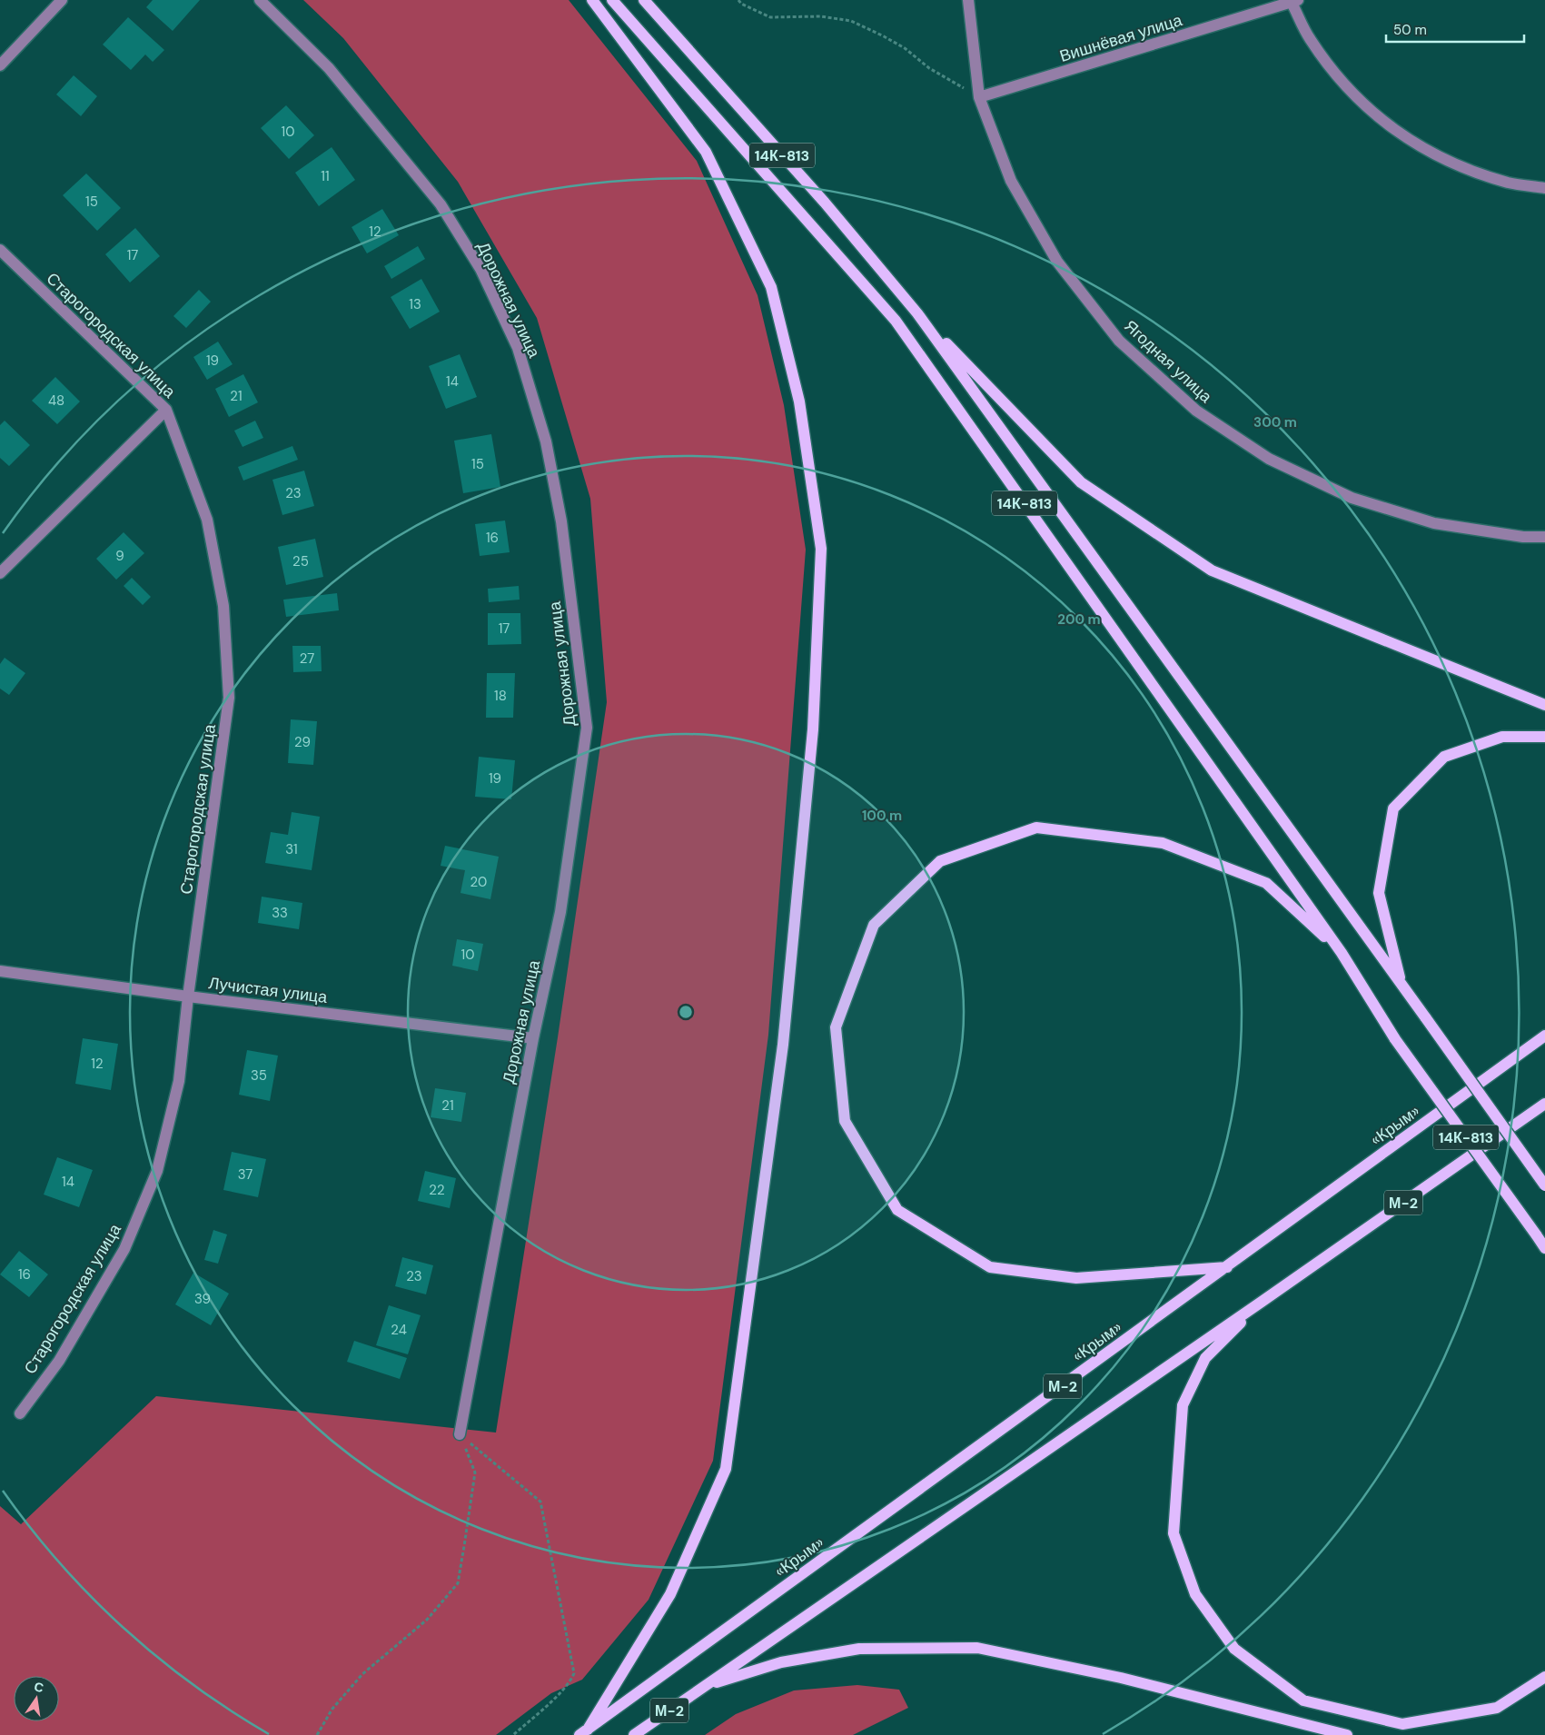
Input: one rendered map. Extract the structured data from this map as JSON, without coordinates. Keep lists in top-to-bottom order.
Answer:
{
  "streets": {
    "main road": ["14К-813", "«Крым»", "М-2"],
    "street": [
      "Вишнёвая улица",
      "Дорожная улица",
      "Старогородская улица",
      "Ягодная улица",
      "Лучистая улица"
    ]
  },
  "crossings": [
    ["Вишнёвая улица", "Ягодная улица"],
    ["Дорожная улица", "Лучистая улица"],
    ["Старогородская улица", "Лучистая улица"]
  ],
  "house_numbers": [
    "10",
    "11",
    "15",
    "12",
    "17",
    "13",
    "19",
    "14",
    "21",
    "48",
    "15",
    "23",
    "16",
    "9",
    "25",
    "17",
    "27",
    "18",
    "29",
    "19",
    "31",
    "20",
    "33",
    "10",
    "12",
    "35",
    "21",
    "37",
    "14",
    "22",
    "16",
    "23",
    "39",
    "24"
  ],
  "scale_bar": "50 m",
  "north": "top",
  "rings": ["300 m", "200 m", "100 m"]
}
